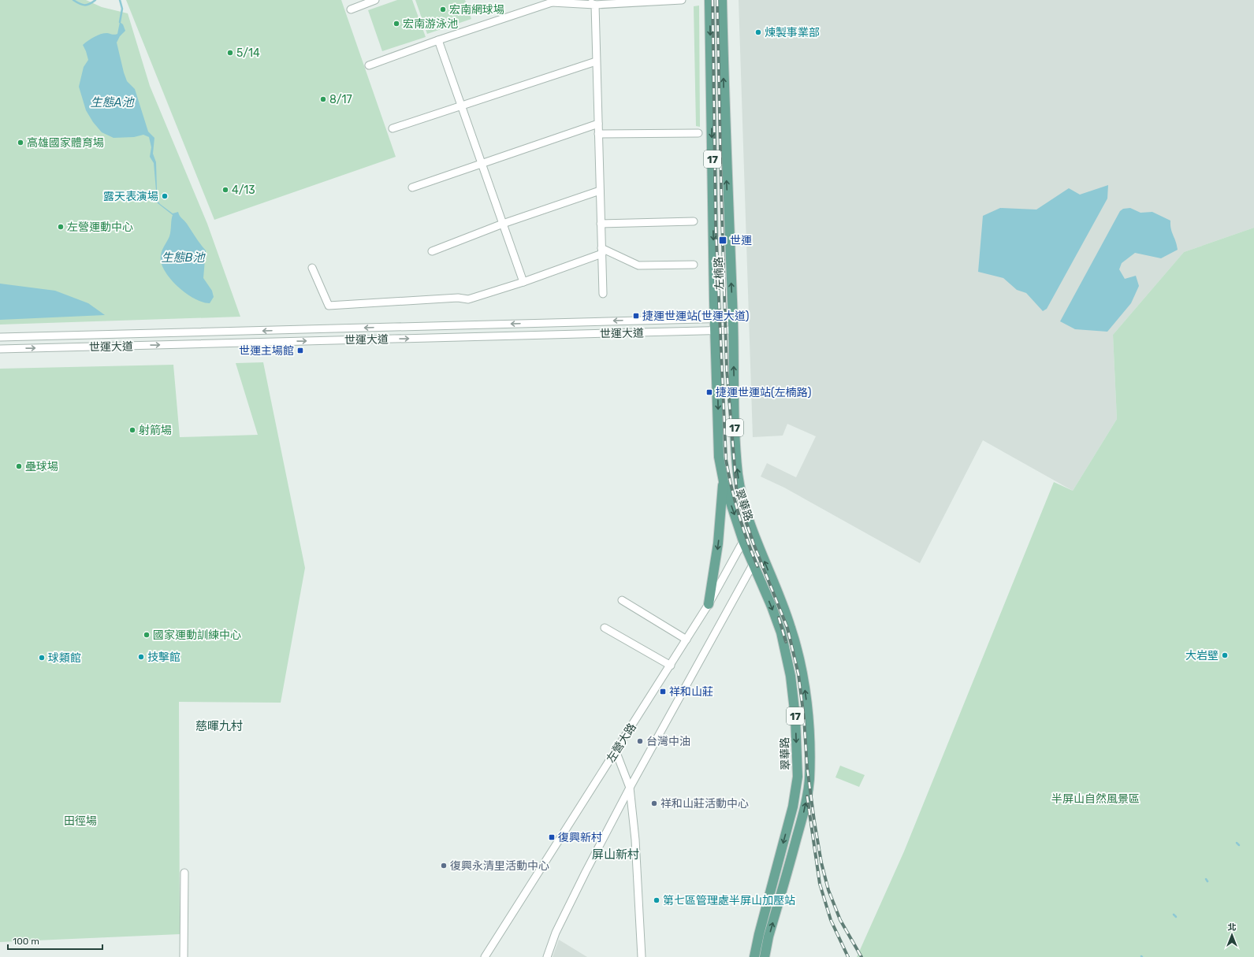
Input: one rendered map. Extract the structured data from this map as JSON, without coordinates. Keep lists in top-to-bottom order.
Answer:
{
  "streets": {
    "main road": ["17", "左楠路", "翠華路"],
    "street": ["世運大道", "左營大路"]
  },
  "crossings": [
    ["左楠路", "世運大道"],
    ["左楠路", "翠華路"],
    ["左楠路", "左營大路"],
    ["翠華路", "左營大路"]
  ],
  "districts": ["慈暉九村", "屏山新村"],
  "water": ["生態A池", "生態B池"],
  "parks": ["半屏山自然風景區", "田徑場"],
  "places": {
    "other": [
      "宏南網球場",
      "宏南游泳池",
      "煉製事業部",
      "5/14",
      "8/17",
      "高雄國家體育場",
      "4/13",
      "露天表演場",
      "左營運動中心",
      "射箭場",
      "壘球場",
      "國家運動訓練中心",
      "大岩壁",
      "技擊館",
      "球類館",
      "台灣中油",
      "祥和山莊活動中心",
      "復興永清里活動中心",
      "第七區管理處半屏山加壓站"
    ],
    "transit": [
      "世運",
      "捷運世運站(世運大道)",
      "世運主場館",
      "捷運世運站(左楠路)",
      "祥和山莊",
      "復興新村"
    ]
  },
  "scale_bar": "100 m",
  "north": "top"
}
